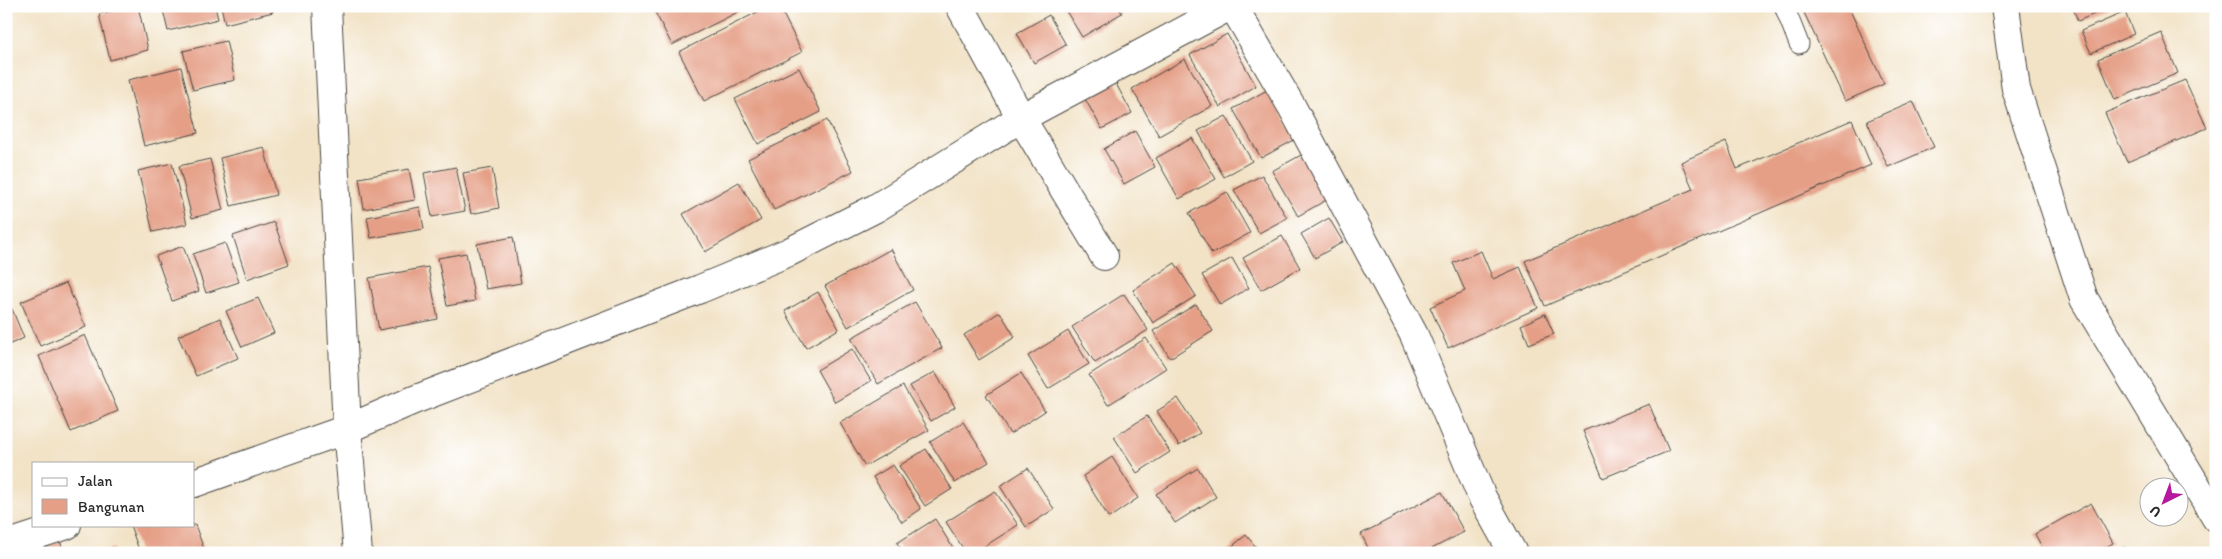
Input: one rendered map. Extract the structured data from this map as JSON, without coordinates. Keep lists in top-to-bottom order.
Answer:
{
  "legend": ["Jalan", "Bangunan"],
  "north": "bottom left"
}
